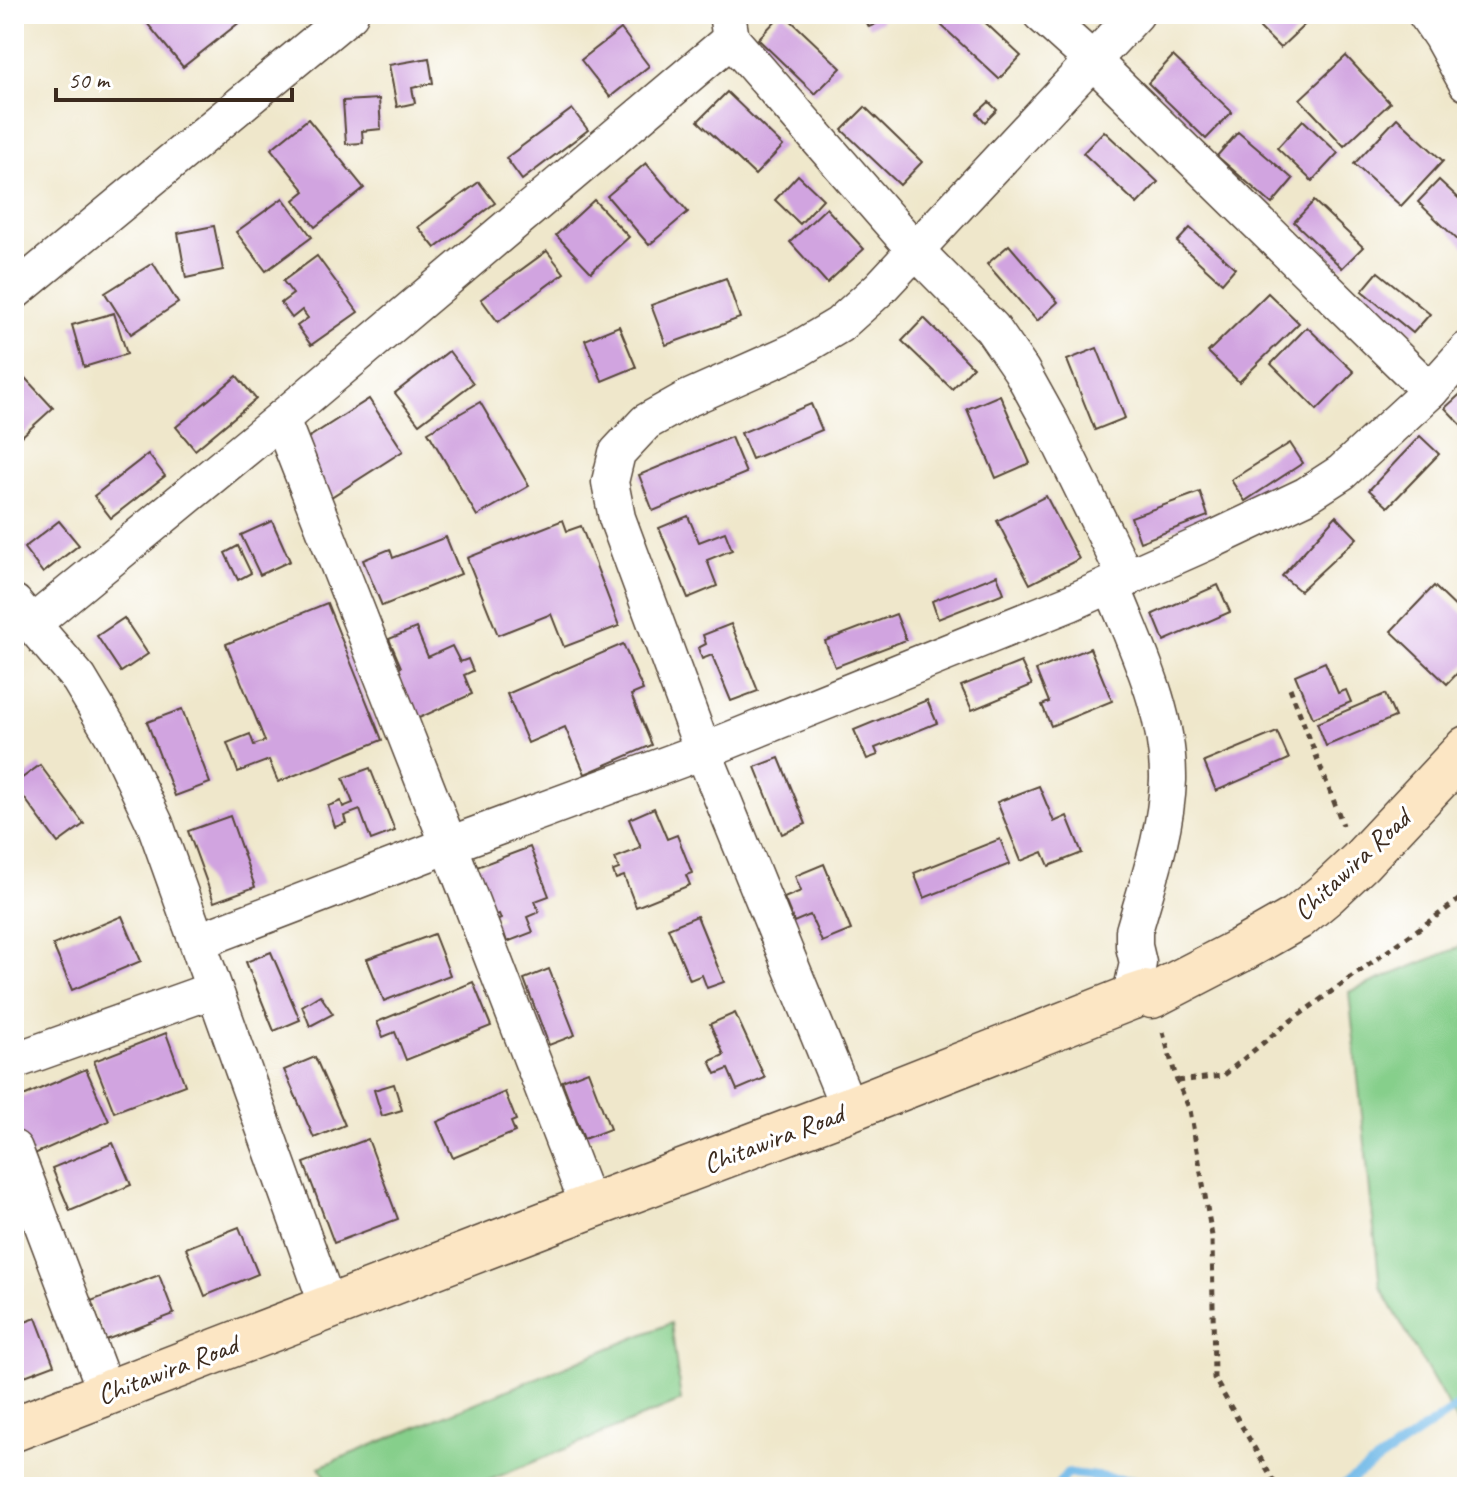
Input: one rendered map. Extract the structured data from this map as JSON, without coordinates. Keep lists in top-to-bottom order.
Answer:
{
  "streets": {
    "street": ["Chitawira Road"]
  },
  "scale_bar": "50 m"
}
